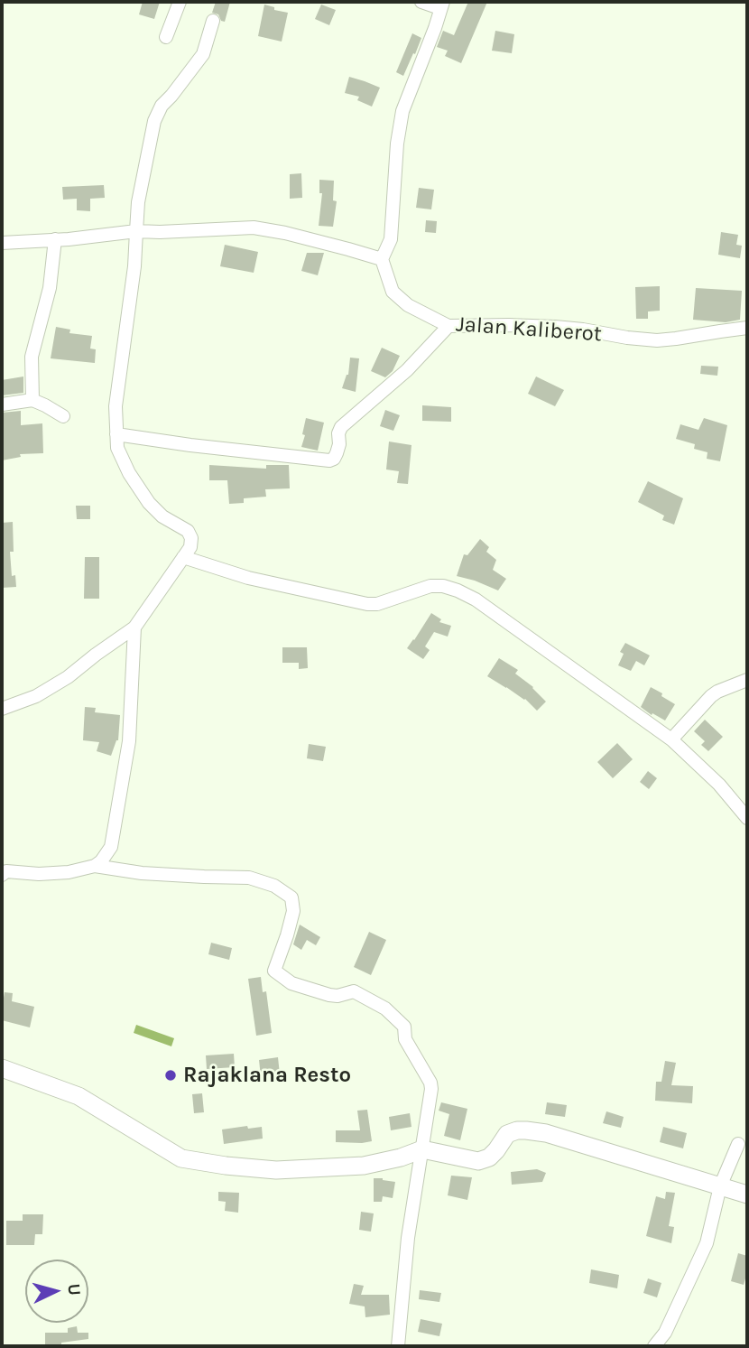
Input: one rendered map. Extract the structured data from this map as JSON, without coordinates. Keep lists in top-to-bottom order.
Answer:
{
  "streets": {
    "street": ["Jalan Kaliberot"]
  },
  "places": ["Rajaklana Resto"],
  "north": "right"
}
